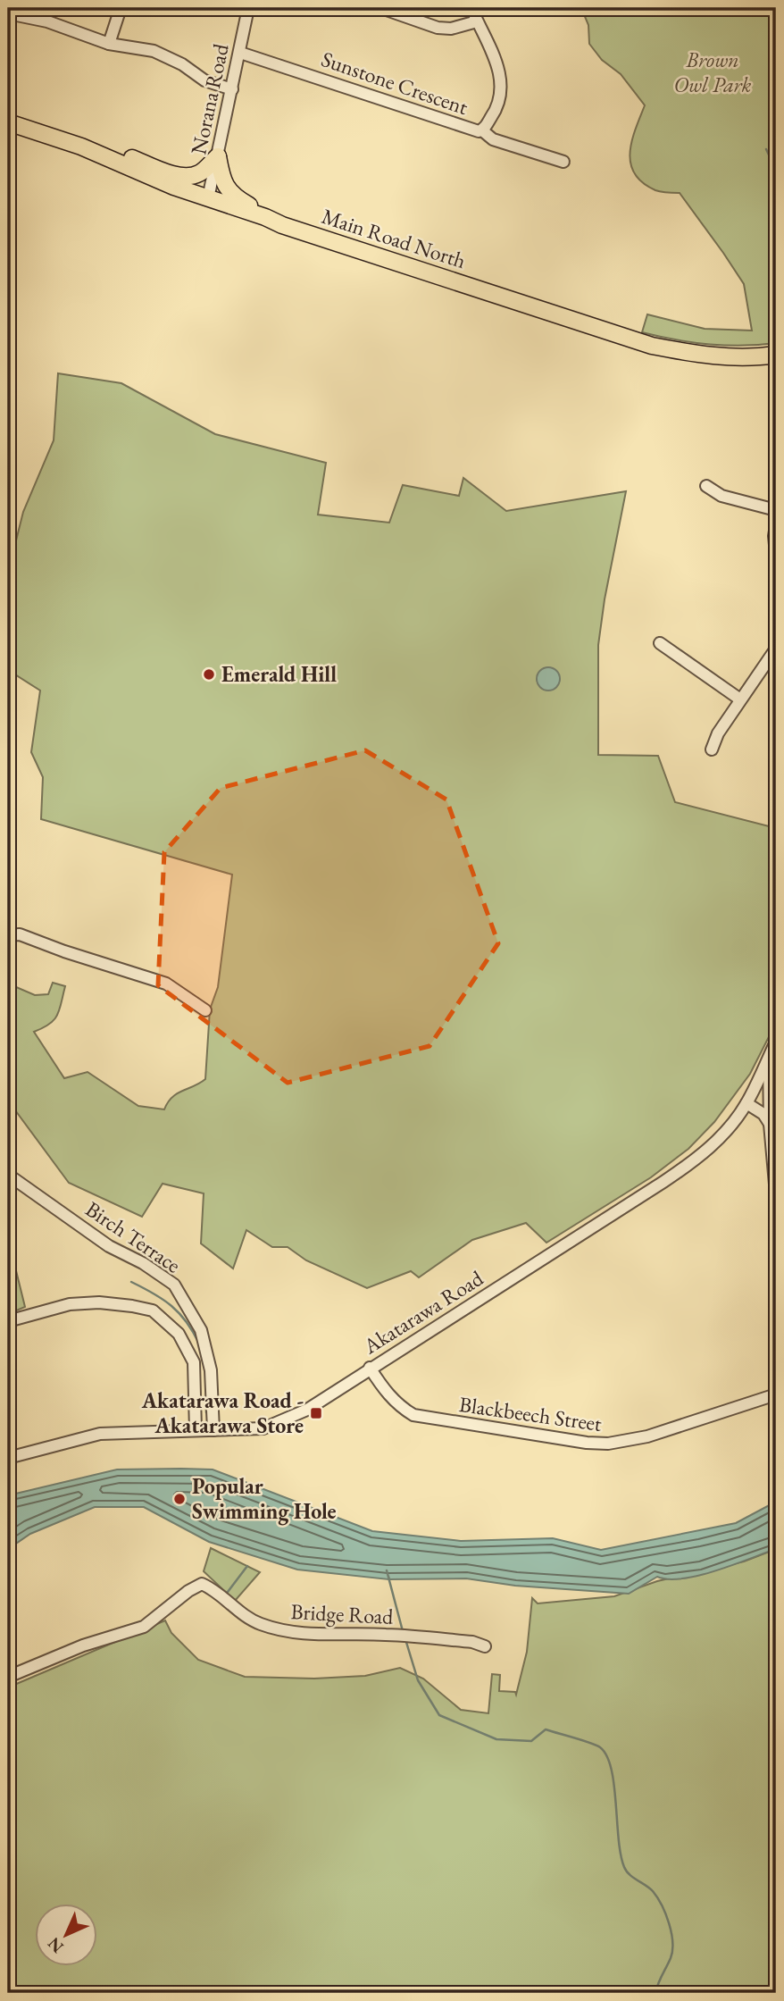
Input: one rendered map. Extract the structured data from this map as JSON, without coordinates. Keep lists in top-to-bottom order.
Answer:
{
  "streets": {
    "highway": ["Main Road North"],
    "street": [
      "Sunstone Crescent",
      "Norana Road",
      "Birch Terrace",
      "Akatarawa Road",
      "Blackbeech Street",
      "Bridge Road"
    ]
  },
  "crossings": [
    ["Sunstone Crescent", "Norana Road"],
    ["Norana Road", "Main Road North"],
    ["Birch Terrace", "Akatarawa Road"],
    ["Akatarawa Road", "Blackbeech Street"]
  ],
  "parks": ["Brown Owl Park"],
  "places": {
    "other": ["Emerald Hill", "Popular Swimming Hole"],
    "transit": ["Akatarawa Road - Akatarawa Store"]
  },
  "north": "bottom left"
}
